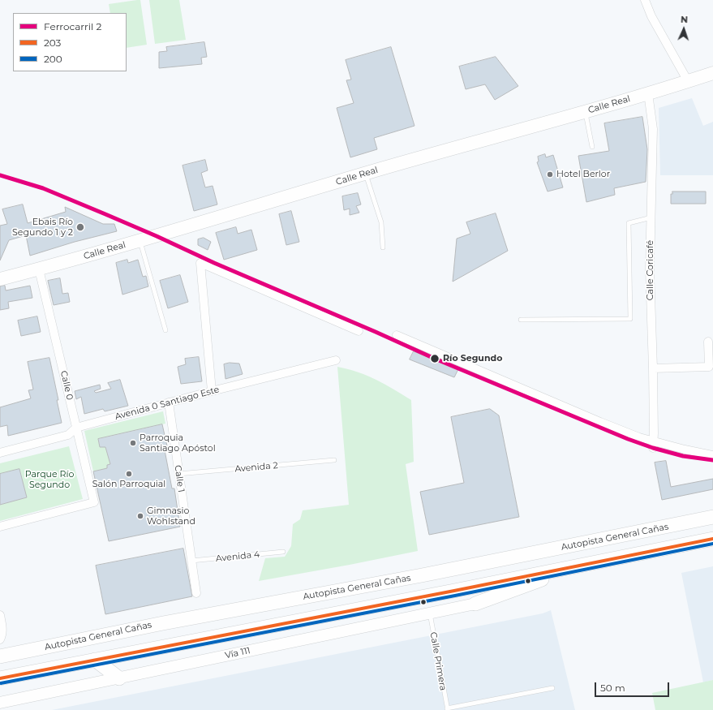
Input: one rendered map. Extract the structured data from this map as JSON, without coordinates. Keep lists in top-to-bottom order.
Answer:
{
  "streets": {
    "highway": ["Autopista General Cañas"],
    "main road": ["Calle Real", "Vía 111"],
    "street": [
      "Calle Coricafé",
      "Calle 0",
      "Avenida 0 Santiago Este",
      "Calle 1"
    ],
    "lane": ["Avenida 2", "Avenida 4", "Calle Primera"]
  },
  "crossings": [
    ["Calle Real", "Calle Coricafé"],
    ["Calle Real", "Calle 0"],
    ["Calle 0", "Avenida 0 Santiago Este"],
    ["Avenida 0 Santiago Este", "Calle 1"],
    ["Avenida 2", "Calle 1"],
    ["Calle 1", "Avenida 4"],
    ["Vía 111", "Calle Primera"]
  ],
  "parks": ["Parque Río Segundo"],
  "places": [
    "Hotel Berlor",
    "Ebais Río Segundo 1 y 2",
    "Río Segundo",
    "Parroquia Santiago Apóstol",
    "Salón Parroquial",
    "Gimnasio Wohlstand"
  ],
  "lines": ["rail line 2", "transit line 203", "transit line 200"],
  "legend": ["Ferrocarril 2", "203", "200"],
  "scale_bar": "50 m",
  "north": "top"
}
